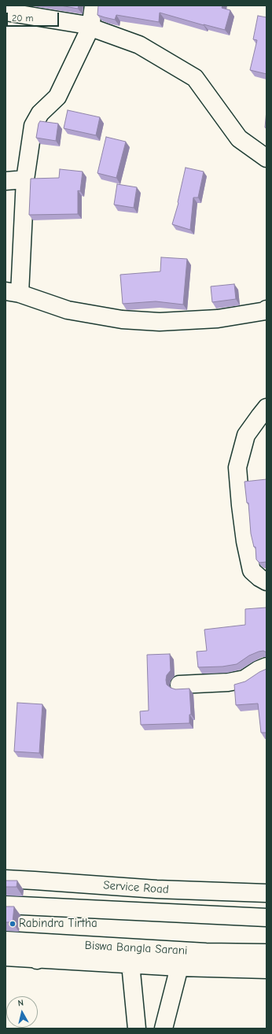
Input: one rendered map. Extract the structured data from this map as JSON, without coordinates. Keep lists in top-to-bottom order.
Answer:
{
  "streets": {
    "street": ["Service Road", "Biswa Bangla Sarani"]
  },
  "places": ["Rabindra Tirtha"],
  "scale_bar": "20 m",
  "north": "top"
}
